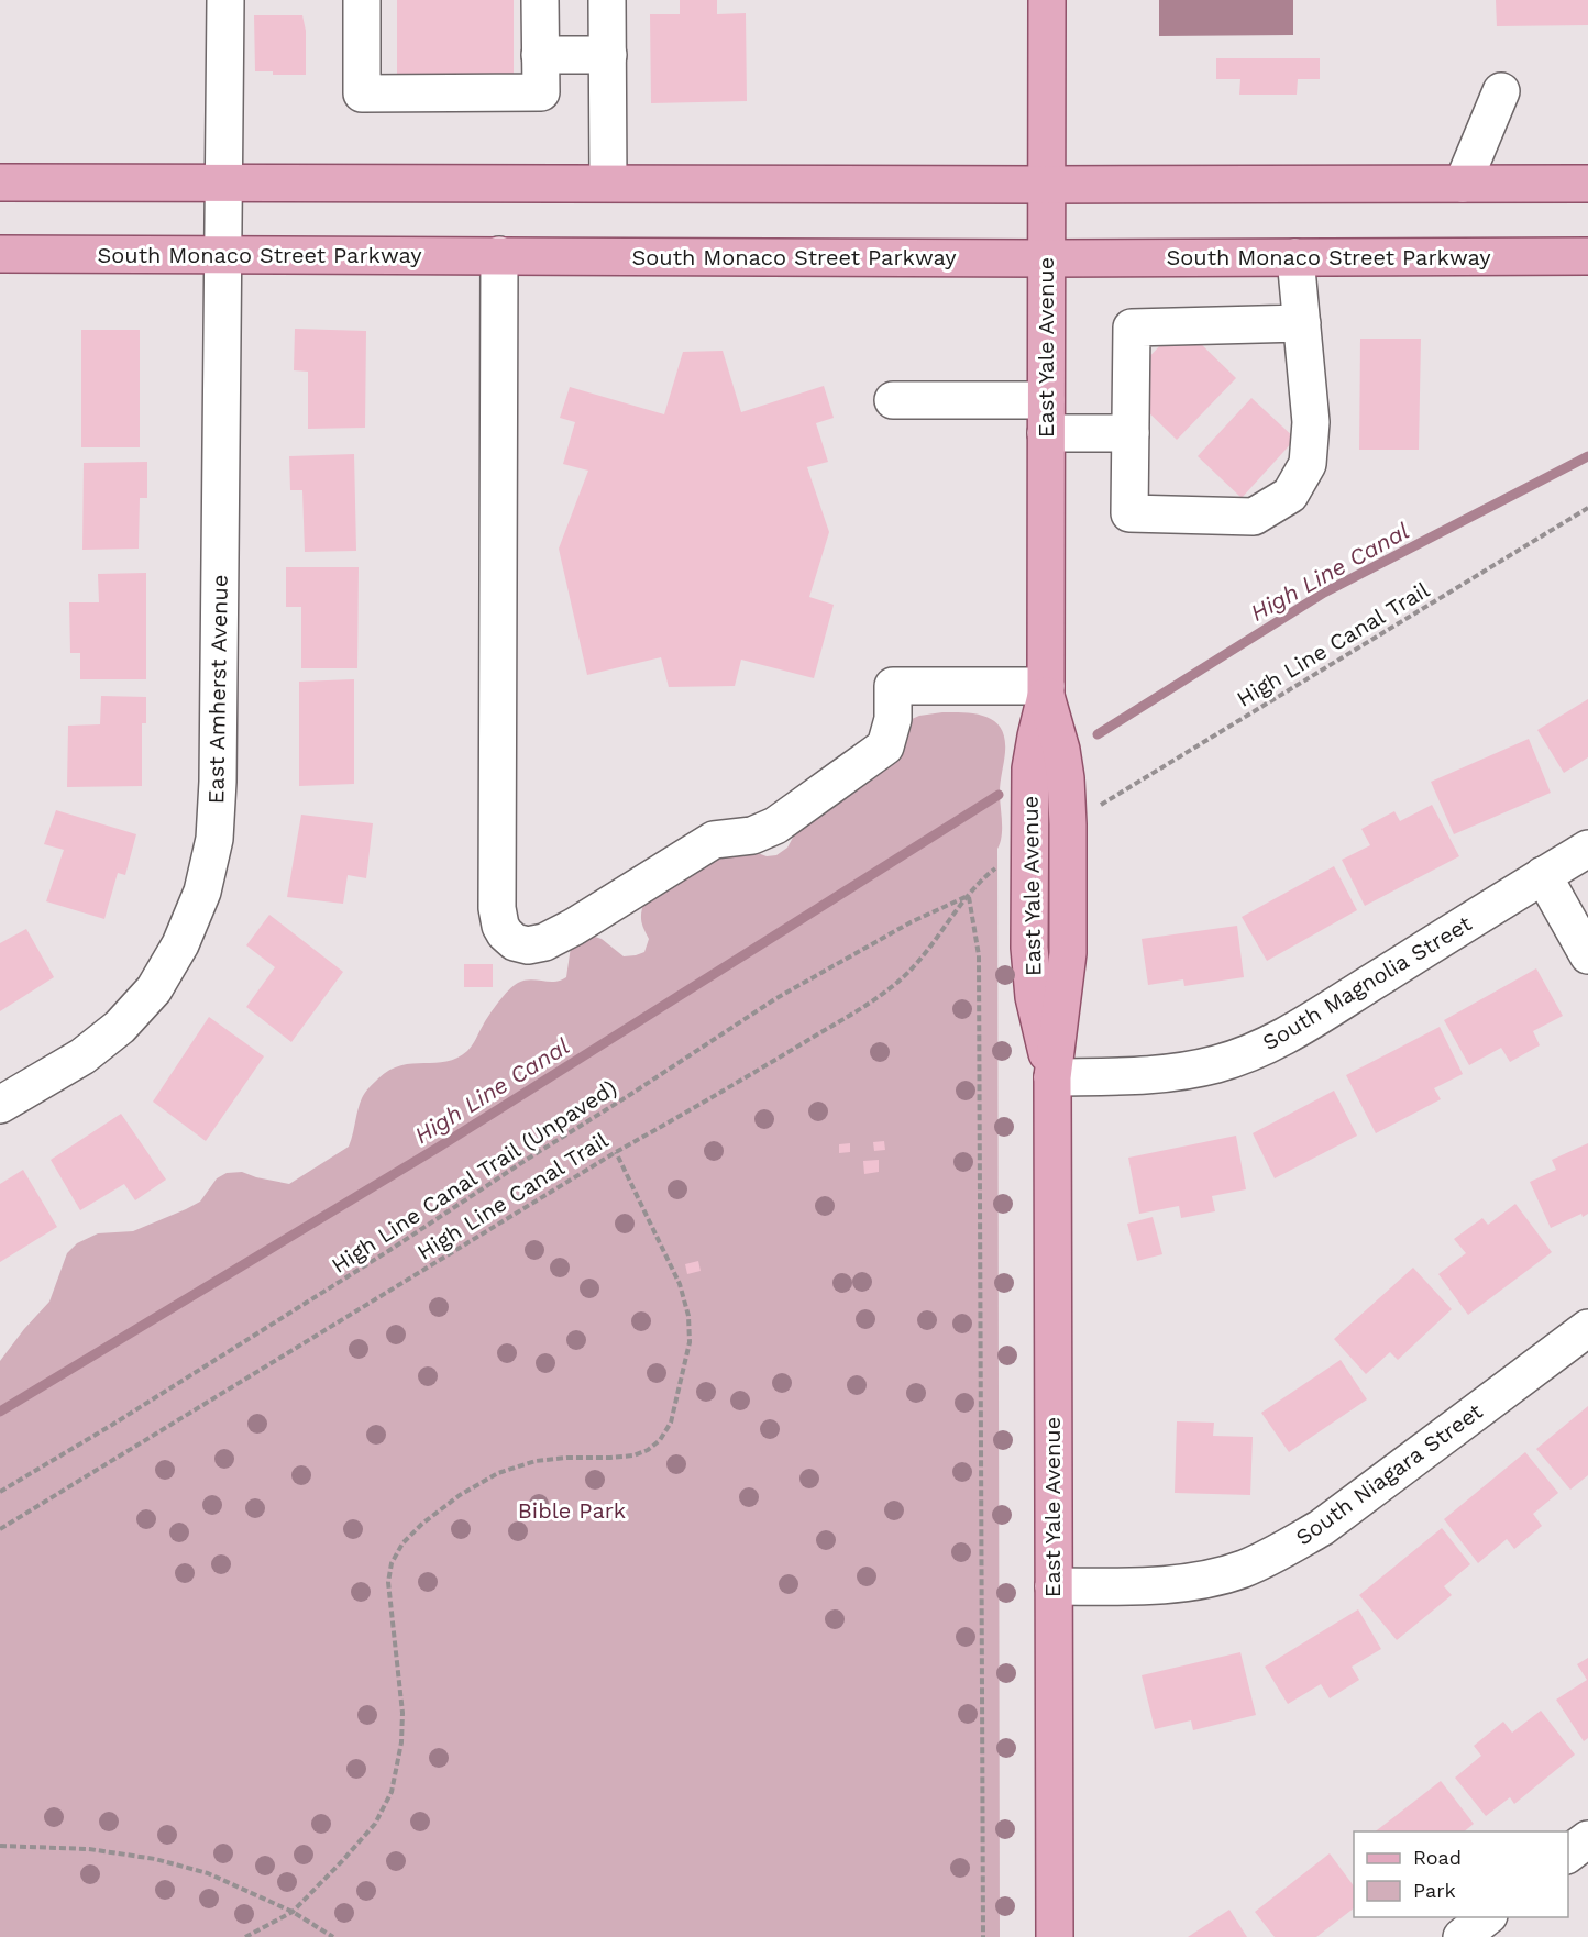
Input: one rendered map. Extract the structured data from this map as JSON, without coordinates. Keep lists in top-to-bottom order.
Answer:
{
  "streets": {
    "main road": ["South Monaco Street Parkway", "East Yale Avenue"],
    "street": ["East Amherst Avenue", "South Magnolia Street", "South Niagara Street"],
    "path": ["High Line Canal Trail", "High Line Canal Trail (Unpaved)"]
  },
  "crossings": [
    ["South Monaco Street Parkway", "East Yale Avenue"],
    ["South Monaco Street Parkway", "East Amherst Avenue"],
    ["East Yale Avenue", "South Magnolia Street"],
    ["East Yale Avenue", "South Niagara Street"],
    ["High Line Canal Trail", "High Line Canal Trail (Unpaved)"]
  ],
  "water": ["High Line Canal"],
  "parks": ["Bible Park"],
  "legend": ["Road", "Park"]
}
